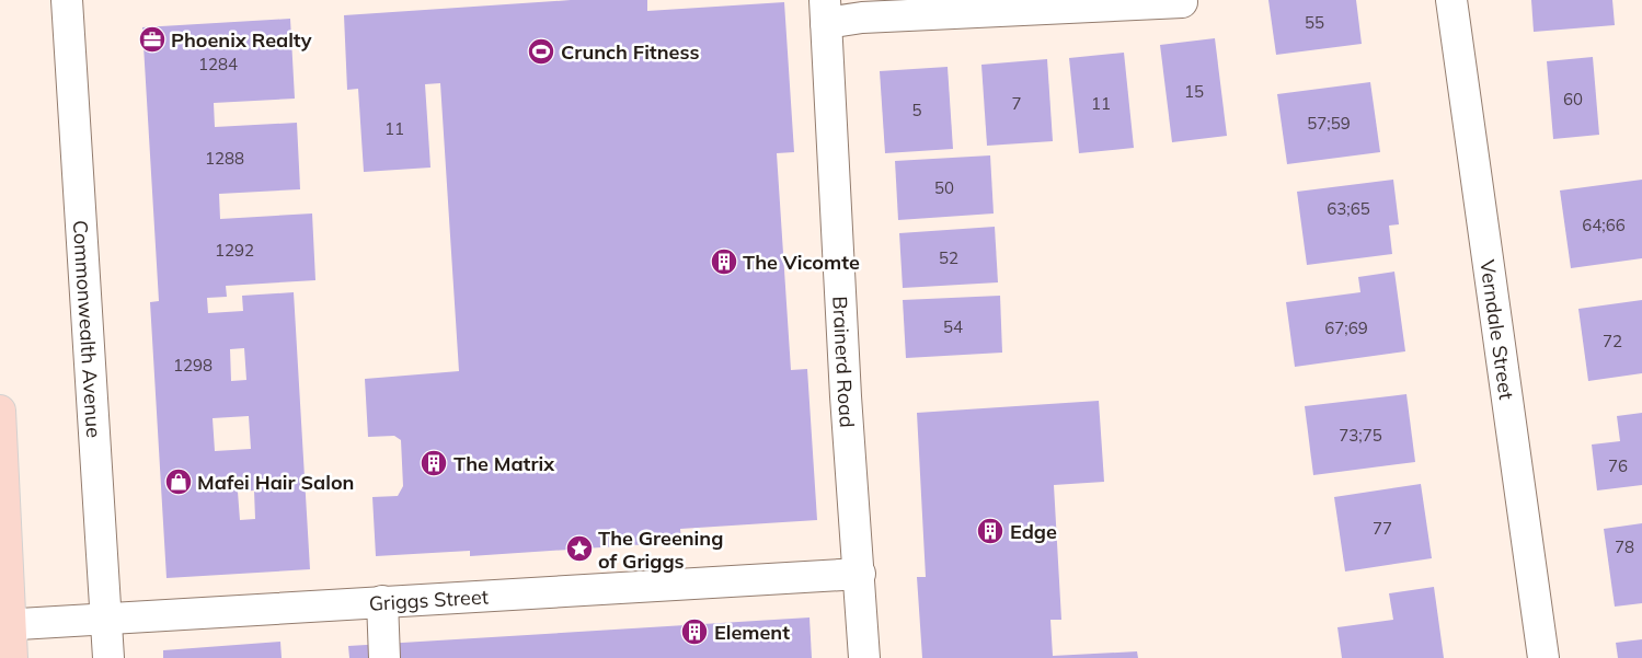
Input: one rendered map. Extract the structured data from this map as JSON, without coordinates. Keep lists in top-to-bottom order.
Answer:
{
  "streets": {
    "street": [
      "Commonwealth Avenue",
      "Verndale Street",
      "Brainerd Road",
      "Griggs Street"
    ]
  },
  "crossings": [
    ["Commonwealth Avenue", "Griggs Street"],
    ["Brainerd Road", "Griggs Street"]
  ],
  "places": {
    "office": ["Phoenix Realty"],
    "sports": ["Crunch Fitness"],
    "building": [
      "The Vicomte",
      "The Matrix",
      "Edge",
      "Element"
    ],
    "shop": ["Mafei Hair Salon"],
    "place": ["The Greening of Griggs"]
  },
  "house_numbers": [
    "55",
    "1284",
    "15",
    "60",
    "7",
    "11",
    "5",
    "57;59",
    "11",
    "1288",
    "50",
    "63;65",
    "64;66",
    "1292",
    "52",
    "54",
    "67;69",
    "72",
    "1298",
    "73;75",
    "76",
    "77",
    "78"
  ]
}
